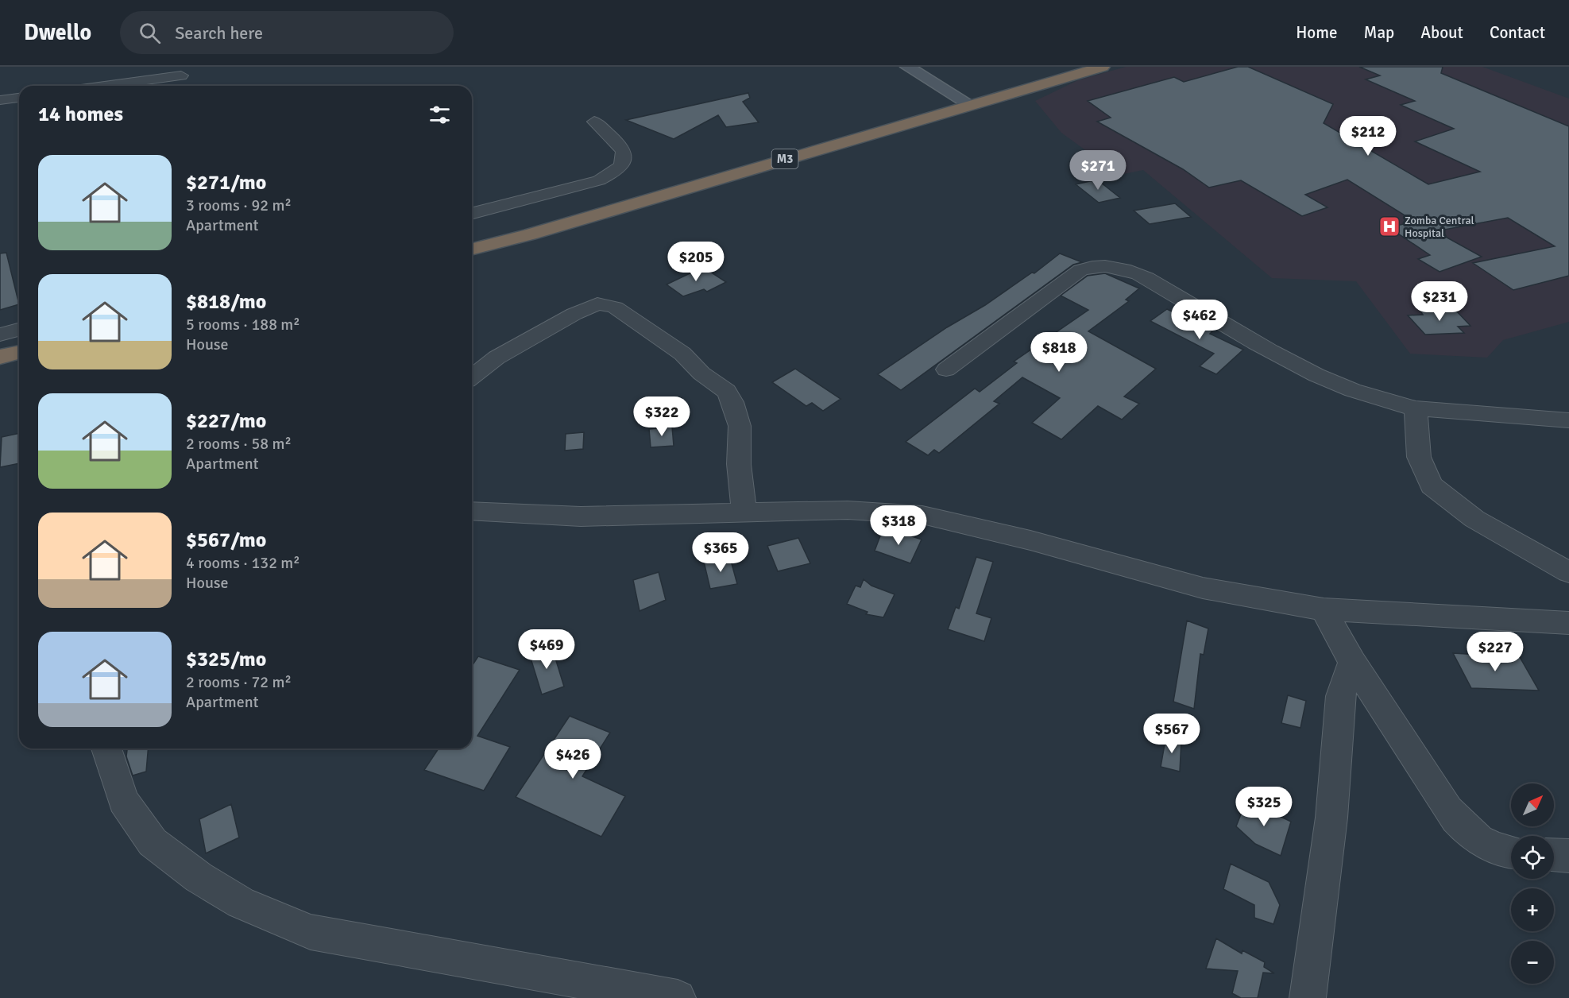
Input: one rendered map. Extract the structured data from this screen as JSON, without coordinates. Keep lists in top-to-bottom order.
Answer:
{
  "streets": {
    "highway": ["M3"]
  },
  "places": {
    "hospital": ["Zomba Central Hospital"]
  },
  "north": "top right",
  "page": {
    "header": "Dwello",
    "search": "Search here",
    "nav": [
      "Home",
      "Map",
      "About",
      "Contact"
    ],
    "heading": "14 homes",
    "price": [
      "$212",
      "$271",
      "$205",
      "$231",
      "$462",
      "$818",
      "$322",
      "$318",
      "$365",
      "$469",
      "$227",
      "$567",
      "$426",
      "$325"
    ],
    "list": [
      {
        "name": "$271/mo",
        "note": "3 rooms · 92 m² · Apartment"
      },
      {
        "name": "$818/mo",
        "note": "5 rooms · 188 m² · House"
      },
      {
        "name": "$227/mo",
        "note": "2 rooms · 58 m² · Apartment"
      },
      {
        "name": "$567/mo",
        "note": "4 rooms · 132 m² · House"
      },
      {
        "name": "$325/mo",
        "note": "2 rooms · 72 m² · Apartment"
      }
    ],
    "map_buttons": ["+", "−"]
  }
}
